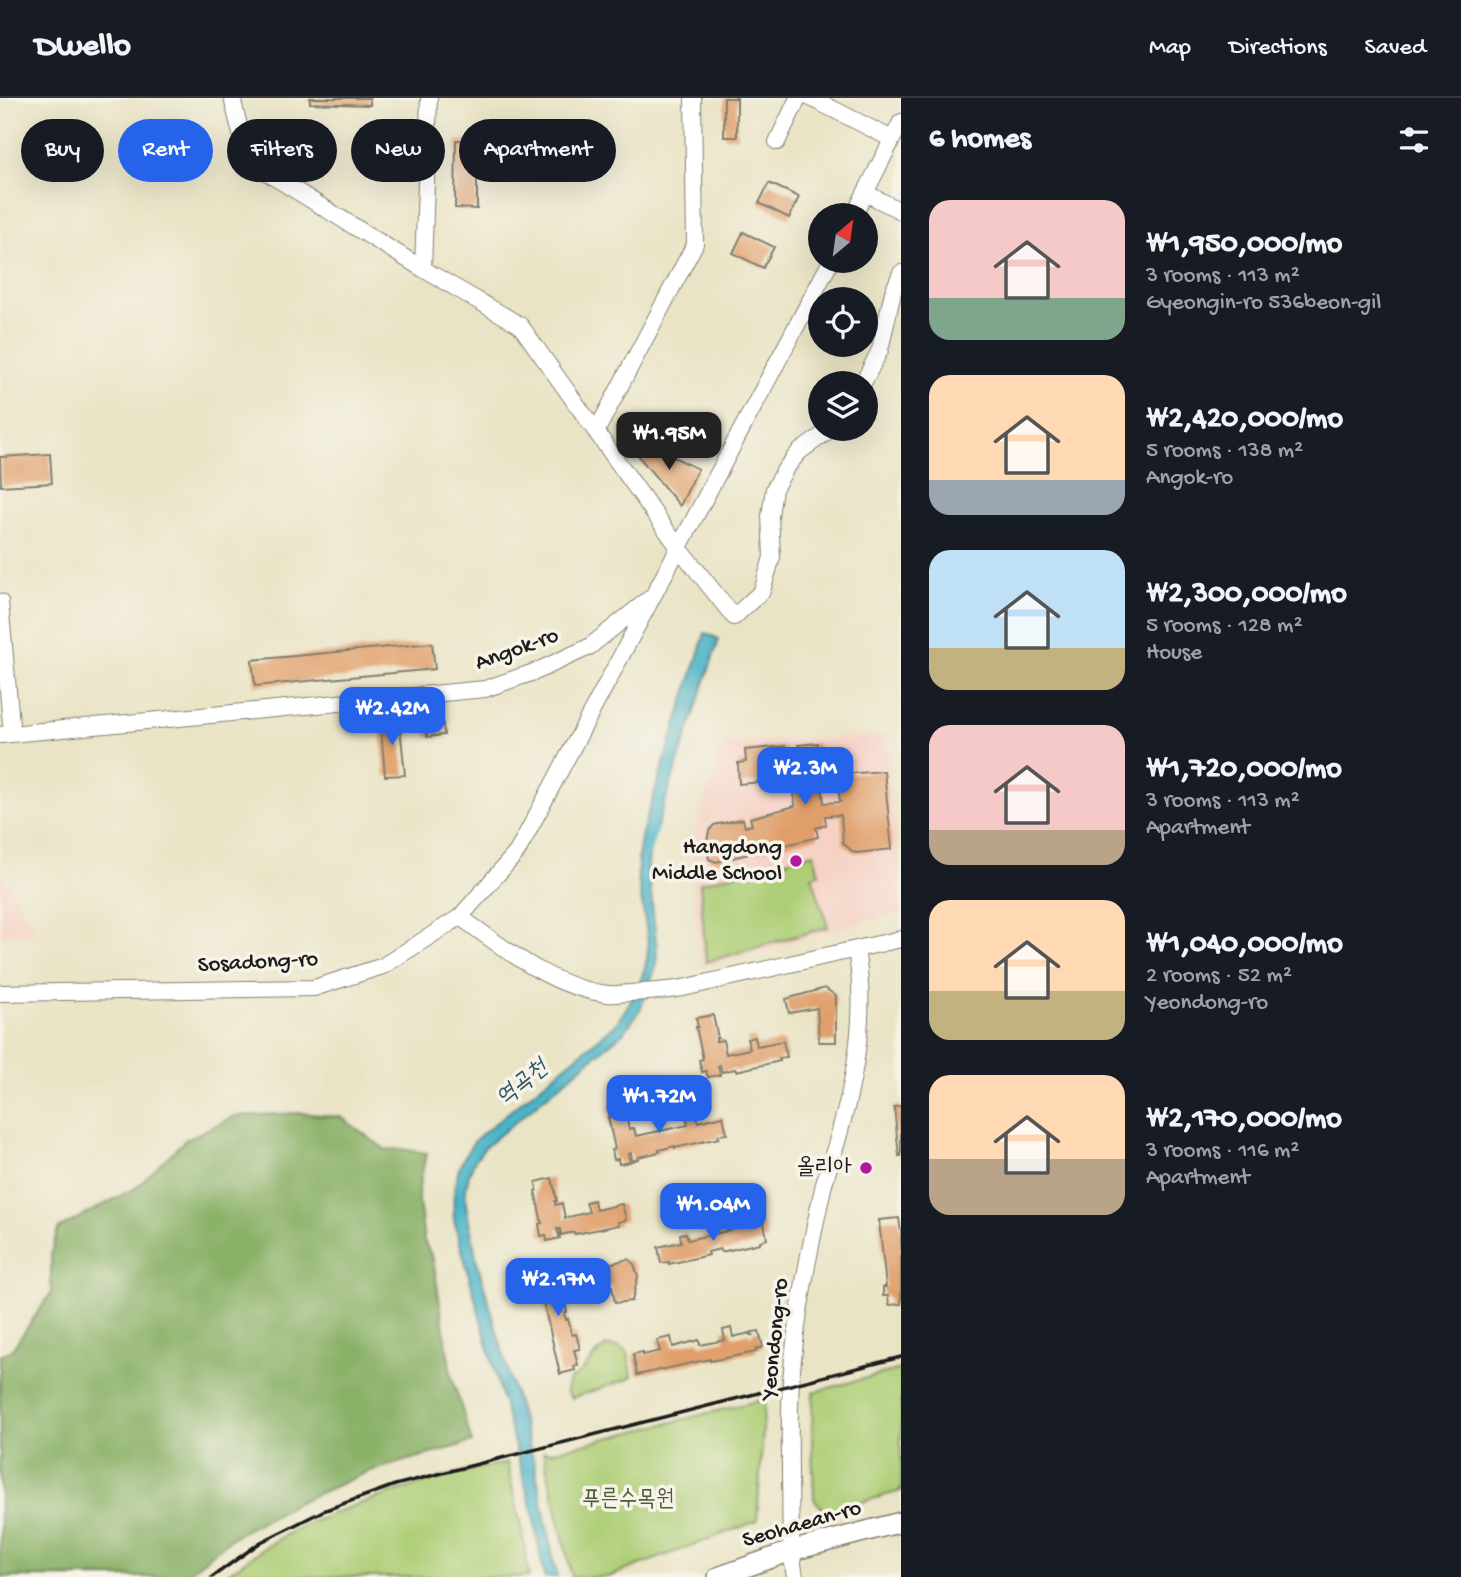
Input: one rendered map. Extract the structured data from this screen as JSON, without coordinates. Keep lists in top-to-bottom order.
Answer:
{
  "streets": {
    "main road": ["Seohaean-ro"],
    "street": ["Angok-ro", "Sosadong-ro", "Yeondong-ro"]
  },
  "crossings": [
    ["Angok-ro", "Sosadong-ro"],
    ["Yeondong-ro", "Seohaean-ro"]
  ],
  "water": ["역곡천"],
  "parks": ["푸른수목원"],
  "places": ["Hangdong Middle School", "올리아"],
  "north": "top right",
  "page": {
    "header": "Dwello",
    "nav": ["Map", "Directions", "Saved"],
    "heading": "6 homes",
    "chip": [
      "Buy",
      "Rent",
      "Filters",
      "New",
      "Apartment"
    ],
    "list": [
      {
        "name": "₩1,950,000/mo",
        "note": "3 rooms · 113 m² · Gyeongin-ro 536beon-gil"
      },
      {
        "name": "₩2,420,000/mo",
        "note": "5 rooms · 138 m² · Angok-ro"
      },
      {
        "name": "₩2,300,000/mo",
        "note": "5 rooms · 128 m² · House"
      },
      {
        "name": "₩1,720,000/mo",
        "note": "3 rooms · 113 m² · Apartment"
      },
      {
        "name": "₩1,040,000/mo",
        "note": "2 rooms · 52 m² · Yeondong-ro"
      },
      {
        "name": "₩2,170,000/mo",
        "note": "3 rooms · 116 m² · Apartment"
      }
    ],
    "price": [
      "₩1.95M",
      "₩2.42M",
      "₩2.3M",
      "₩1.72M",
      "₩1.04M",
      "₩2.17M"
    ]
  }
}
